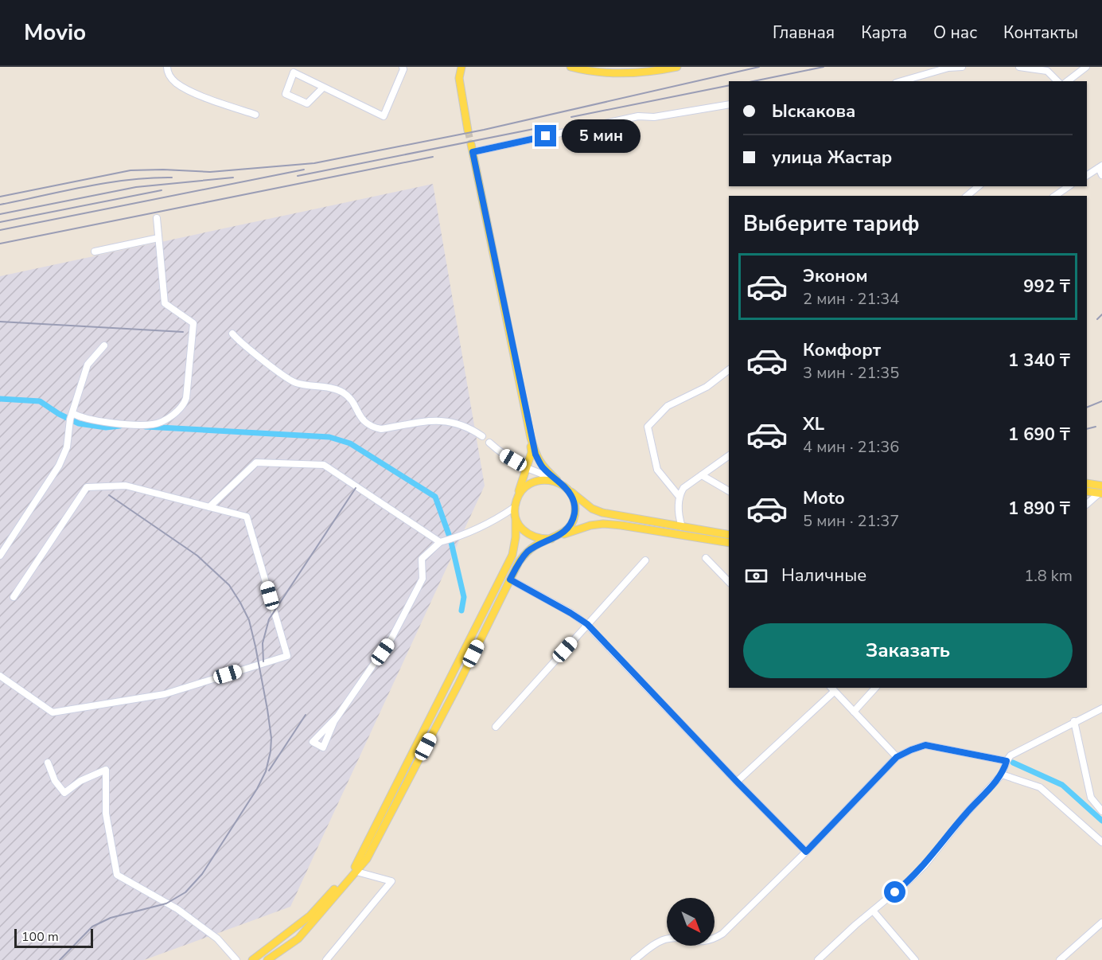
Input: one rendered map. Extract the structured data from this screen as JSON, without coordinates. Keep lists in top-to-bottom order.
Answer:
{
  "scale_bar": "100 m",
  "north": "bottom right",
  "page": {
    "header": "Movio",
    "nav": [
      "Главная",
      "Карта",
      "О нас",
      "Контакты"
    ],
    "banner": ["Ыскакова", "улица Жастар"],
    "bubble": "5 мин",
    "heading": "Выберите тариф",
    "list": [
      {
        "name": "Эконом",
        "note": "2 мин · 21:34",
        "value": "992 ₸"
      },
      {
        "name": "Комфорт",
        "note": "3 мин · 21:35",
        "value": "1 340 ₸"
      },
      {
        "name": "XL",
        "note": "4 мин · 21:36",
        "value": "1 690 ₸"
      },
      {
        "name": "Moto",
        "note": "5 мин · 21:37",
        "value": "1 890 ₸"
      }
    ],
    "pay": ["Наличные", "1.8 km"],
    "buttons": "Заказать",
    "scale": "100 m"
  }
}
